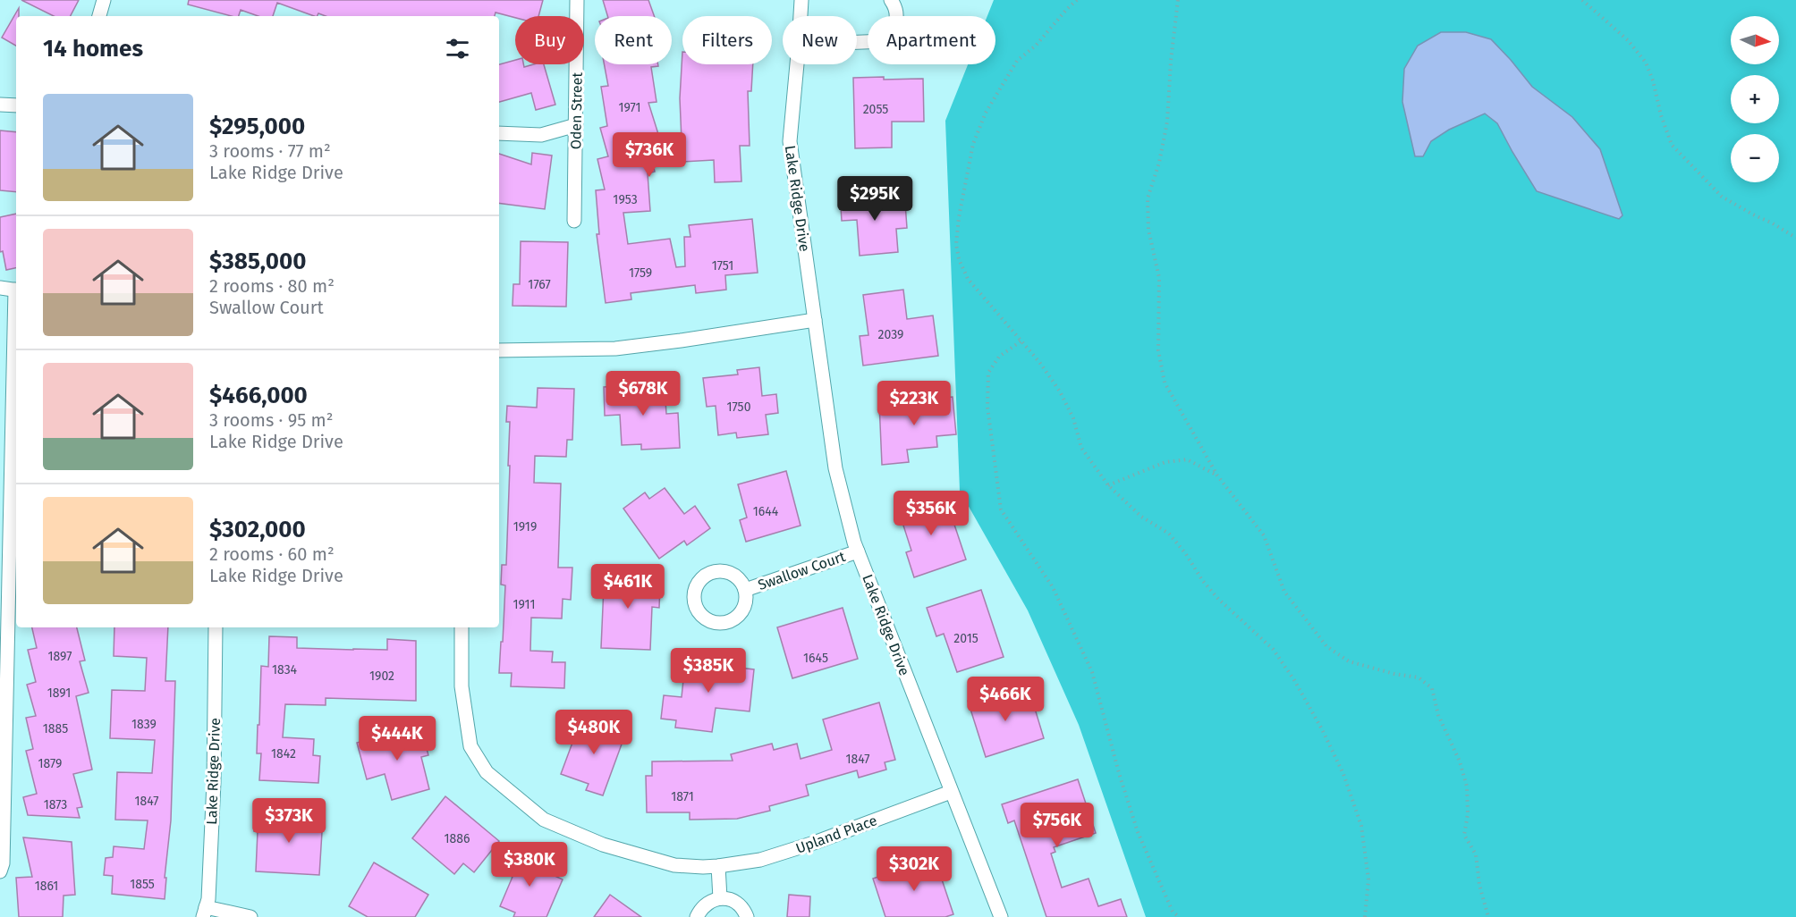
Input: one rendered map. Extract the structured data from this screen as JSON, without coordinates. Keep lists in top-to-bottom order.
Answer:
{
  "streets": {
    "street": [
      "Oden Street",
      "Lake Ridge Drive",
      "Swallow Court",
      "Upland Place"
    ]
  },
  "crossings": [
    ["Lake Ridge Drive", "Swallow Court"],
    ["Lake Ridge Drive", "Upland Place"]
  ],
  "house_numbers": [
    "1971",
    "2055",
    "1953",
    "1751",
    "1759",
    "1767",
    "2039",
    "1750",
    "1644",
    "1919",
    "1911",
    "2015",
    "1897",
    "1645",
    "1834",
    "1902",
    "1891",
    "1839",
    "1885",
    "1842",
    "1847",
    "1879",
    "1871",
    "1847",
    "1873",
    "1886",
    "1855",
    "1861"
  ],
  "north": "right",
  "page": {
    "map_buttons": ["+", "−"],
    "chip": [
      "Buy",
      "Rent",
      "Filters",
      "New",
      "Apartment"
    ],
    "heading": "14 homes",
    "list": [
      {
        "name": "$295,000",
        "note": "3 rooms · 77 m² · Lake Ridge Drive"
      },
      {
        "name": "$385,000",
        "note": "2 rooms · 80 m² · Swallow Court"
      },
      {
        "name": "$466,000",
        "note": "3 rooms · 95 m² · Lake Ridge Drive"
      },
      {
        "name": "$302,000",
        "note": "2 rooms · 60 m² · Lake Ridge Drive"
      }
    ],
    "price": [
      "$736K",
      "$295K",
      "$678K",
      "$223K",
      "$356K",
      "$461K",
      "$385K",
      "$466K",
      "$480K",
      "$444K",
      "$373K",
      "$756K",
      "$380K",
      "$302K"
    ]
  }
}
